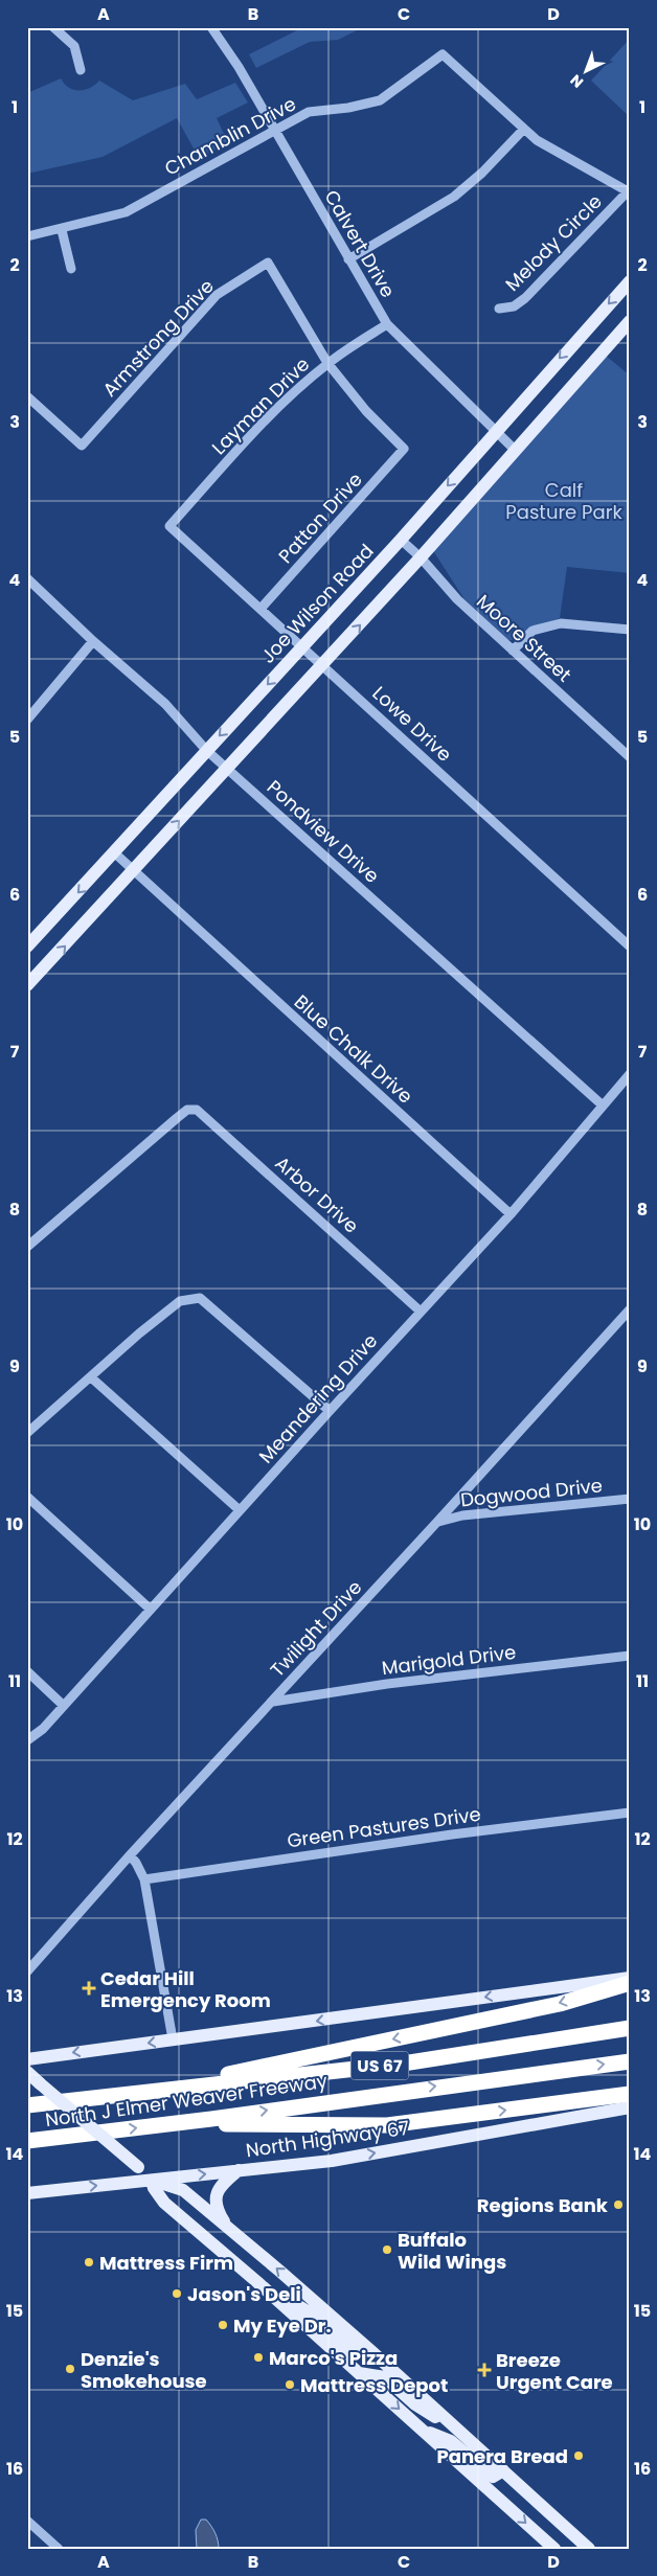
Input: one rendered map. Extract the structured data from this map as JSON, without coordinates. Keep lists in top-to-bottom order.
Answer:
{
  "streets": {
    "highway": ["US 67", "North J Elmer Weaver Freeway"],
    "main road": ["Joe Wilson Road", "North Highway 67"],
    "street": [
      "Chamblin Drive",
      "Melody Circle",
      "Calvert Drive",
      "Armstrong Drive",
      "Layman Drive",
      "Patton Drive",
      "Moore Street",
      "Lowe Drive",
      "Pondview Drive",
      "Blue Chalk Drive",
      "Arbor Drive",
      "Meandering Drive",
      "Dogwood Drive",
      "Twilight Drive",
      "Marigold Drive",
      "Green Pastures Drive"
    ]
  },
  "crossings": [
    ["Chamblin Drive", "Melody Circle"],
    ["Chamblin Drive", "Calvert Drive"],
    ["Calvert Drive", "Layman Drive"],
    ["Calvert Drive", "Joe Wilson Road"],
    ["Armstrong Drive", "Layman Drive"],
    ["Armstrong Drive", "Patton Drive"],
    ["Layman Drive", "Patton Drive"],
    ["Layman Drive", "Lowe Drive"],
    ["Patton Drive", "Lowe Drive"],
    ["Joe Wilson Road", "Moore Street"],
    ["Joe Wilson Road", "Lowe Drive"],
    ["Joe Wilson Road", "Pondview Drive"],
    ["Joe Wilson Road", "Blue Chalk Drive"],
    ["Pondview Drive", "Meandering Drive"],
    ["Blue Chalk Drive", "Meandering Drive"],
    ["Arbor Drive", "Meandering Drive"],
    ["Dogwood Drive", "Twilight Drive"],
    ["Twilight Drive", "Marigold Drive"]
  ],
  "one_way": ["North Highway 67"],
  "parks": ["Calf Pasture Park"],
  "places": {
    "health": ["Cedar Hill Emergency Room", "Breeze Urgent Care"],
    "other": [
      "Regions Bank",
      "Buffalo Wild Wings",
      "Mattress Firm",
      "Jason's Deli",
      "My Eye Dr.",
      "Marco's Pizza",
      "Denzie's Smokehouse",
      "Mattress Depot",
      "Panera Bread"
    ]
  },
  "north": "bottom left",
  "grid": {
    "columns": [
      "A",
      "B",
      "C",
      "D"
    ],
    "rows": [
      "1",
      "2",
      "3",
      "4",
      "5",
      "6",
      "7",
      "8",
      "9",
      "10",
      "11",
      "12",
      "13",
      "14",
      "15",
      "16"
    ]
  }
}
